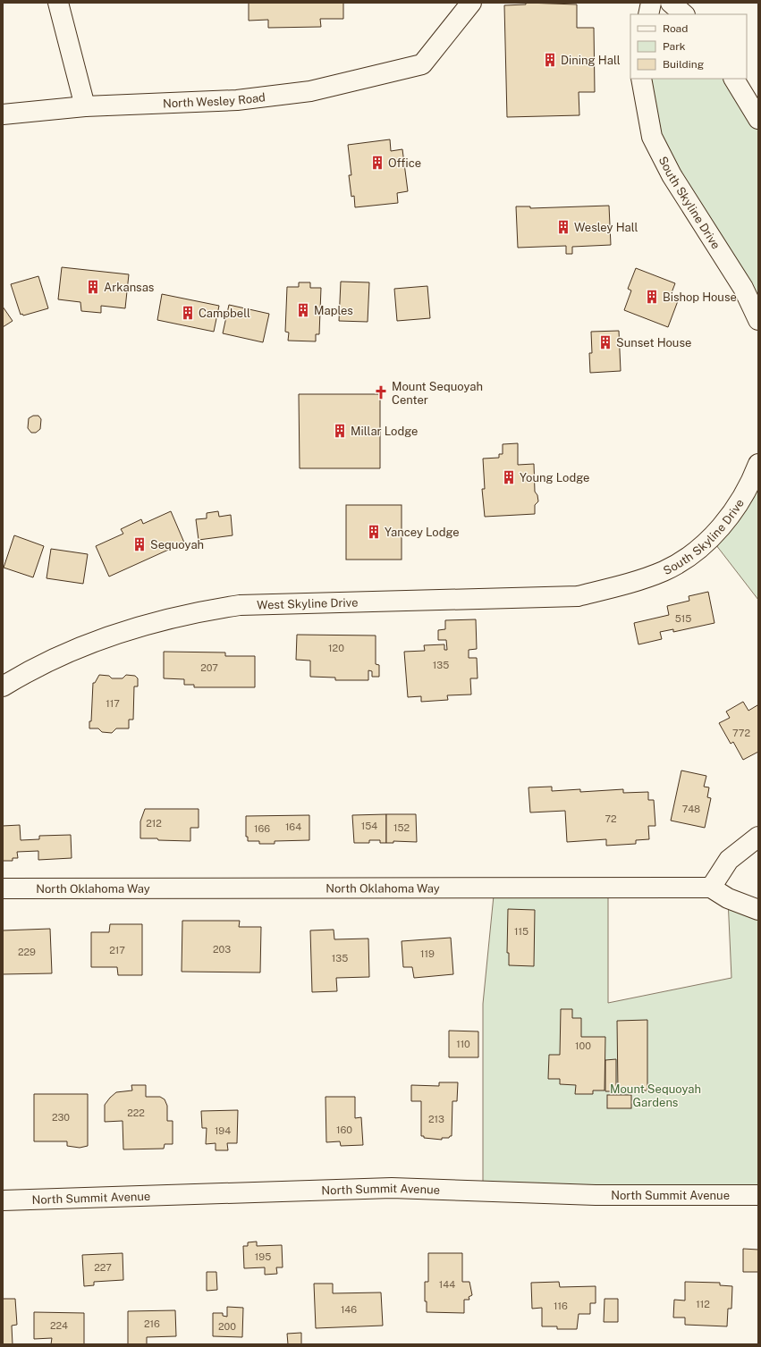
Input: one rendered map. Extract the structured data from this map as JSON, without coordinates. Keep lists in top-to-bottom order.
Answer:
{
  "streets": {
    "street": [
      "North Wesley Road",
      "South Skyline Drive",
      "West Skyline Drive",
      "North Oklahoma Way",
      "North Summit Avenue"
    ]
  },
  "crossings": [
    ["South Skyline Drive", "West Skyline Drive"]
  ],
  "parks": ["Mount Sequoyah Gardens"],
  "places": {
    "building": [
      "Dining Hall",
      "Office",
      "Wesley Hall",
      "Arkansas",
      "Bishop House",
      "Maples",
      "Campbell",
      "Sunset House",
      "Millar Lodge",
      "Young Lodge",
      "Yancey Lodge",
      "Sequoyah"
    ],
    "church": ["Mount Sequoyah Center"]
  },
  "house_numbers": [
    "515",
    "120",
    "135",
    "207",
    "117",
    "772",
    "748",
    "72",
    "212",
    "154",
    "164",
    "152",
    "166",
    "115",
    "203",
    "217",
    "229",
    "119",
    "135",
    "110",
    "100",
    "222",
    "230",
    "213",
    "160",
    "194",
    "195",
    "227",
    "144",
    "112",
    "116",
    "146",
    "216",
    "224",
    "200"
  ],
  "legend": ["Road", "Park", "Building"]
}
